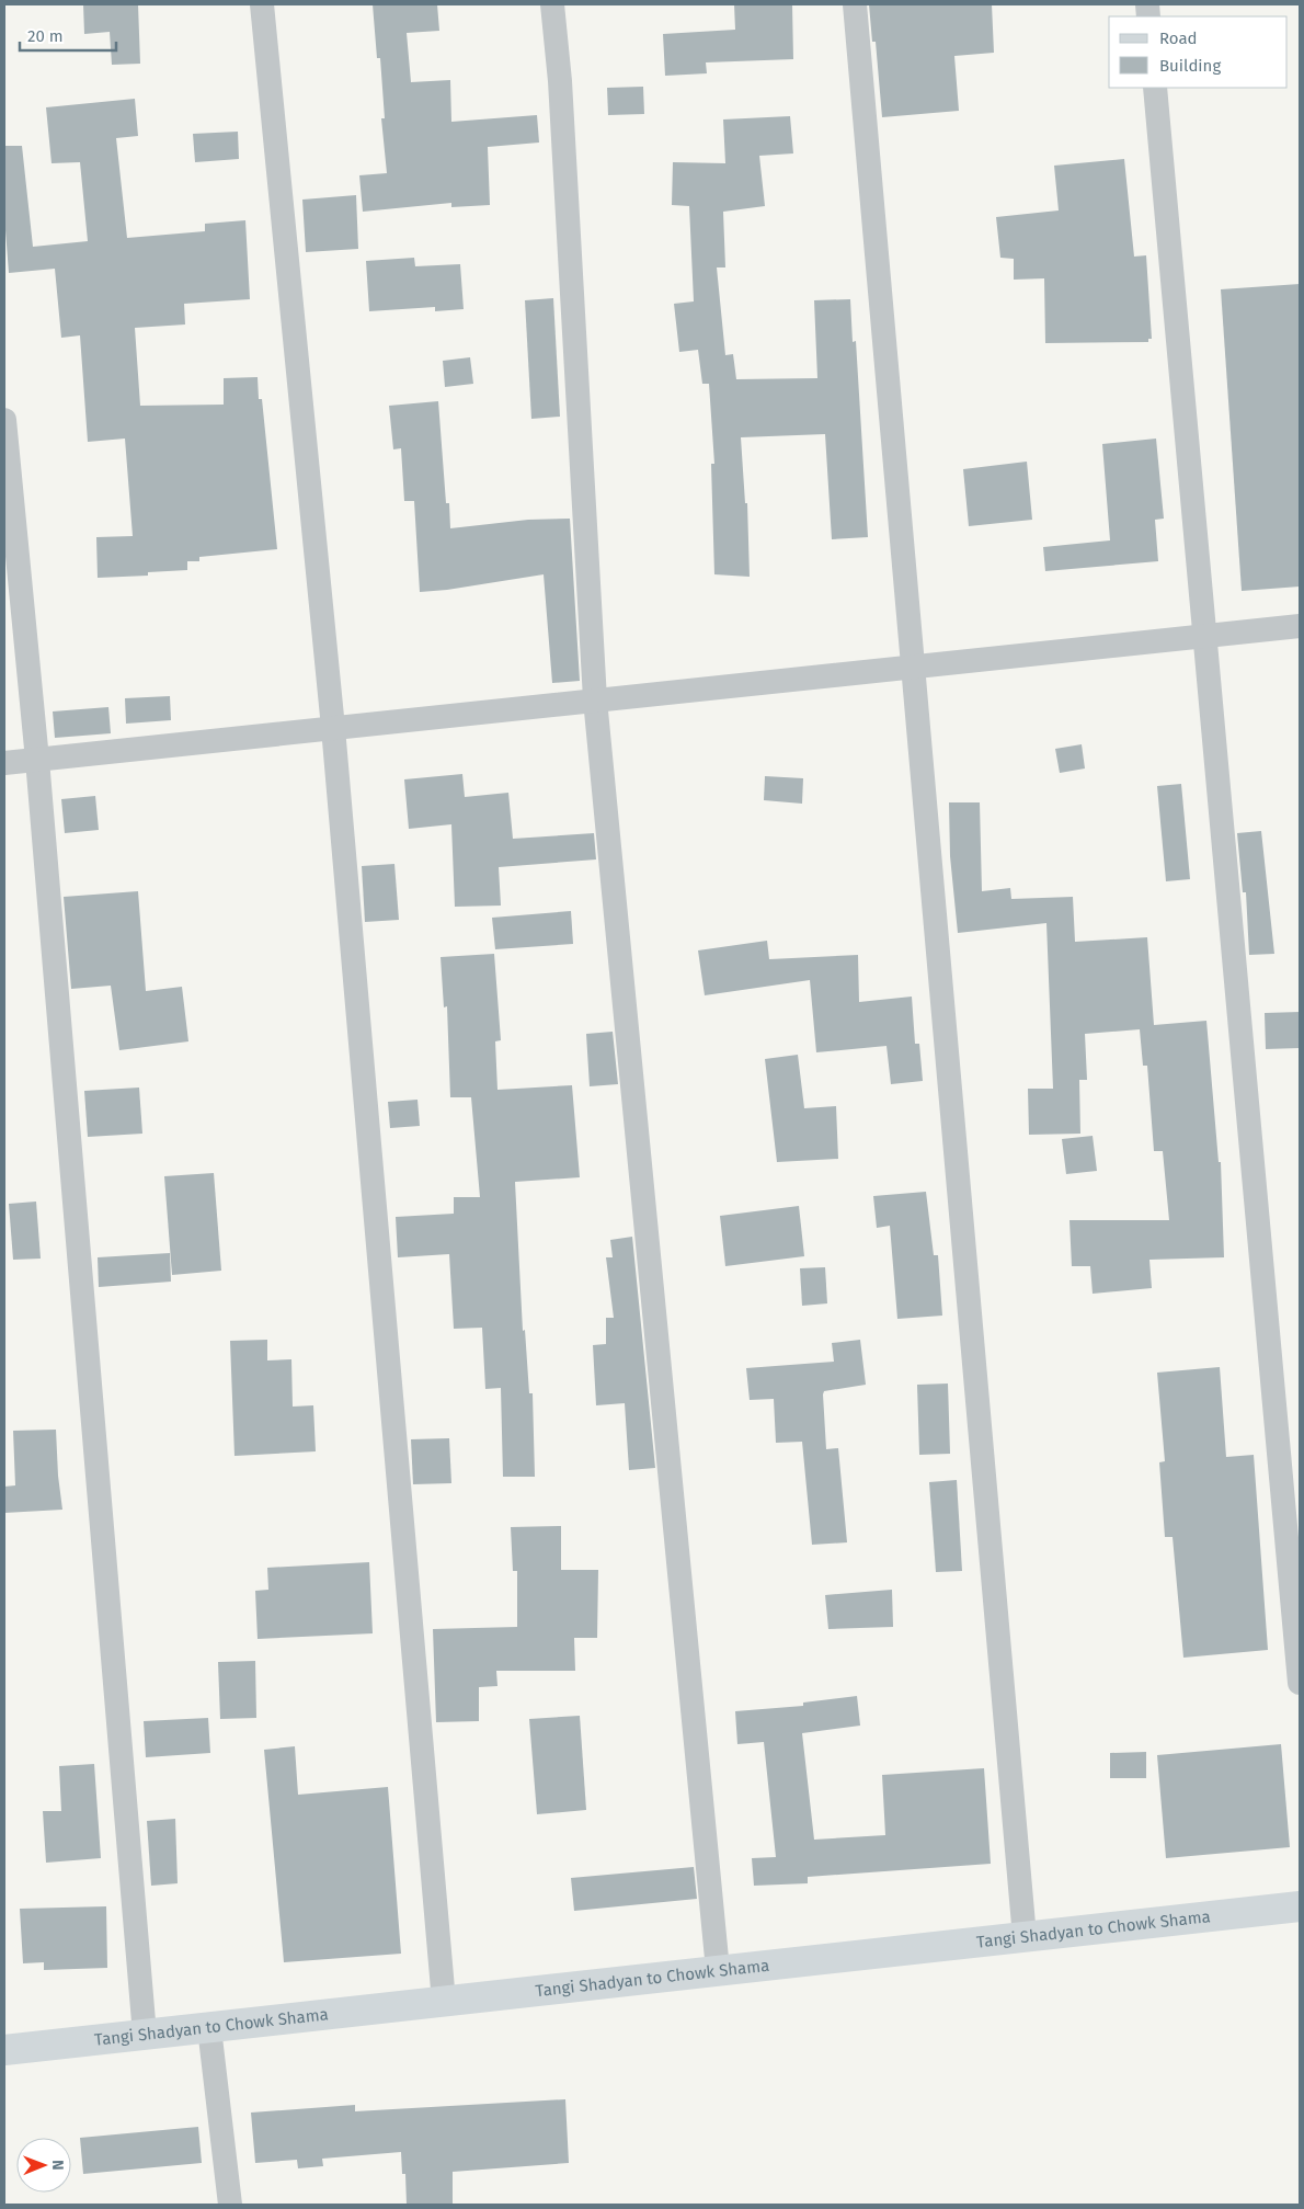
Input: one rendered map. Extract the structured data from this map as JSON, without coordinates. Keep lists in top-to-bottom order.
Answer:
{
  "streets": {
    "main road": ["Tangi Shadyan to Chowk Shama"]
  },
  "legend": ["Road", "Building"],
  "scale_bar": "20 m",
  "north": "right"
}
